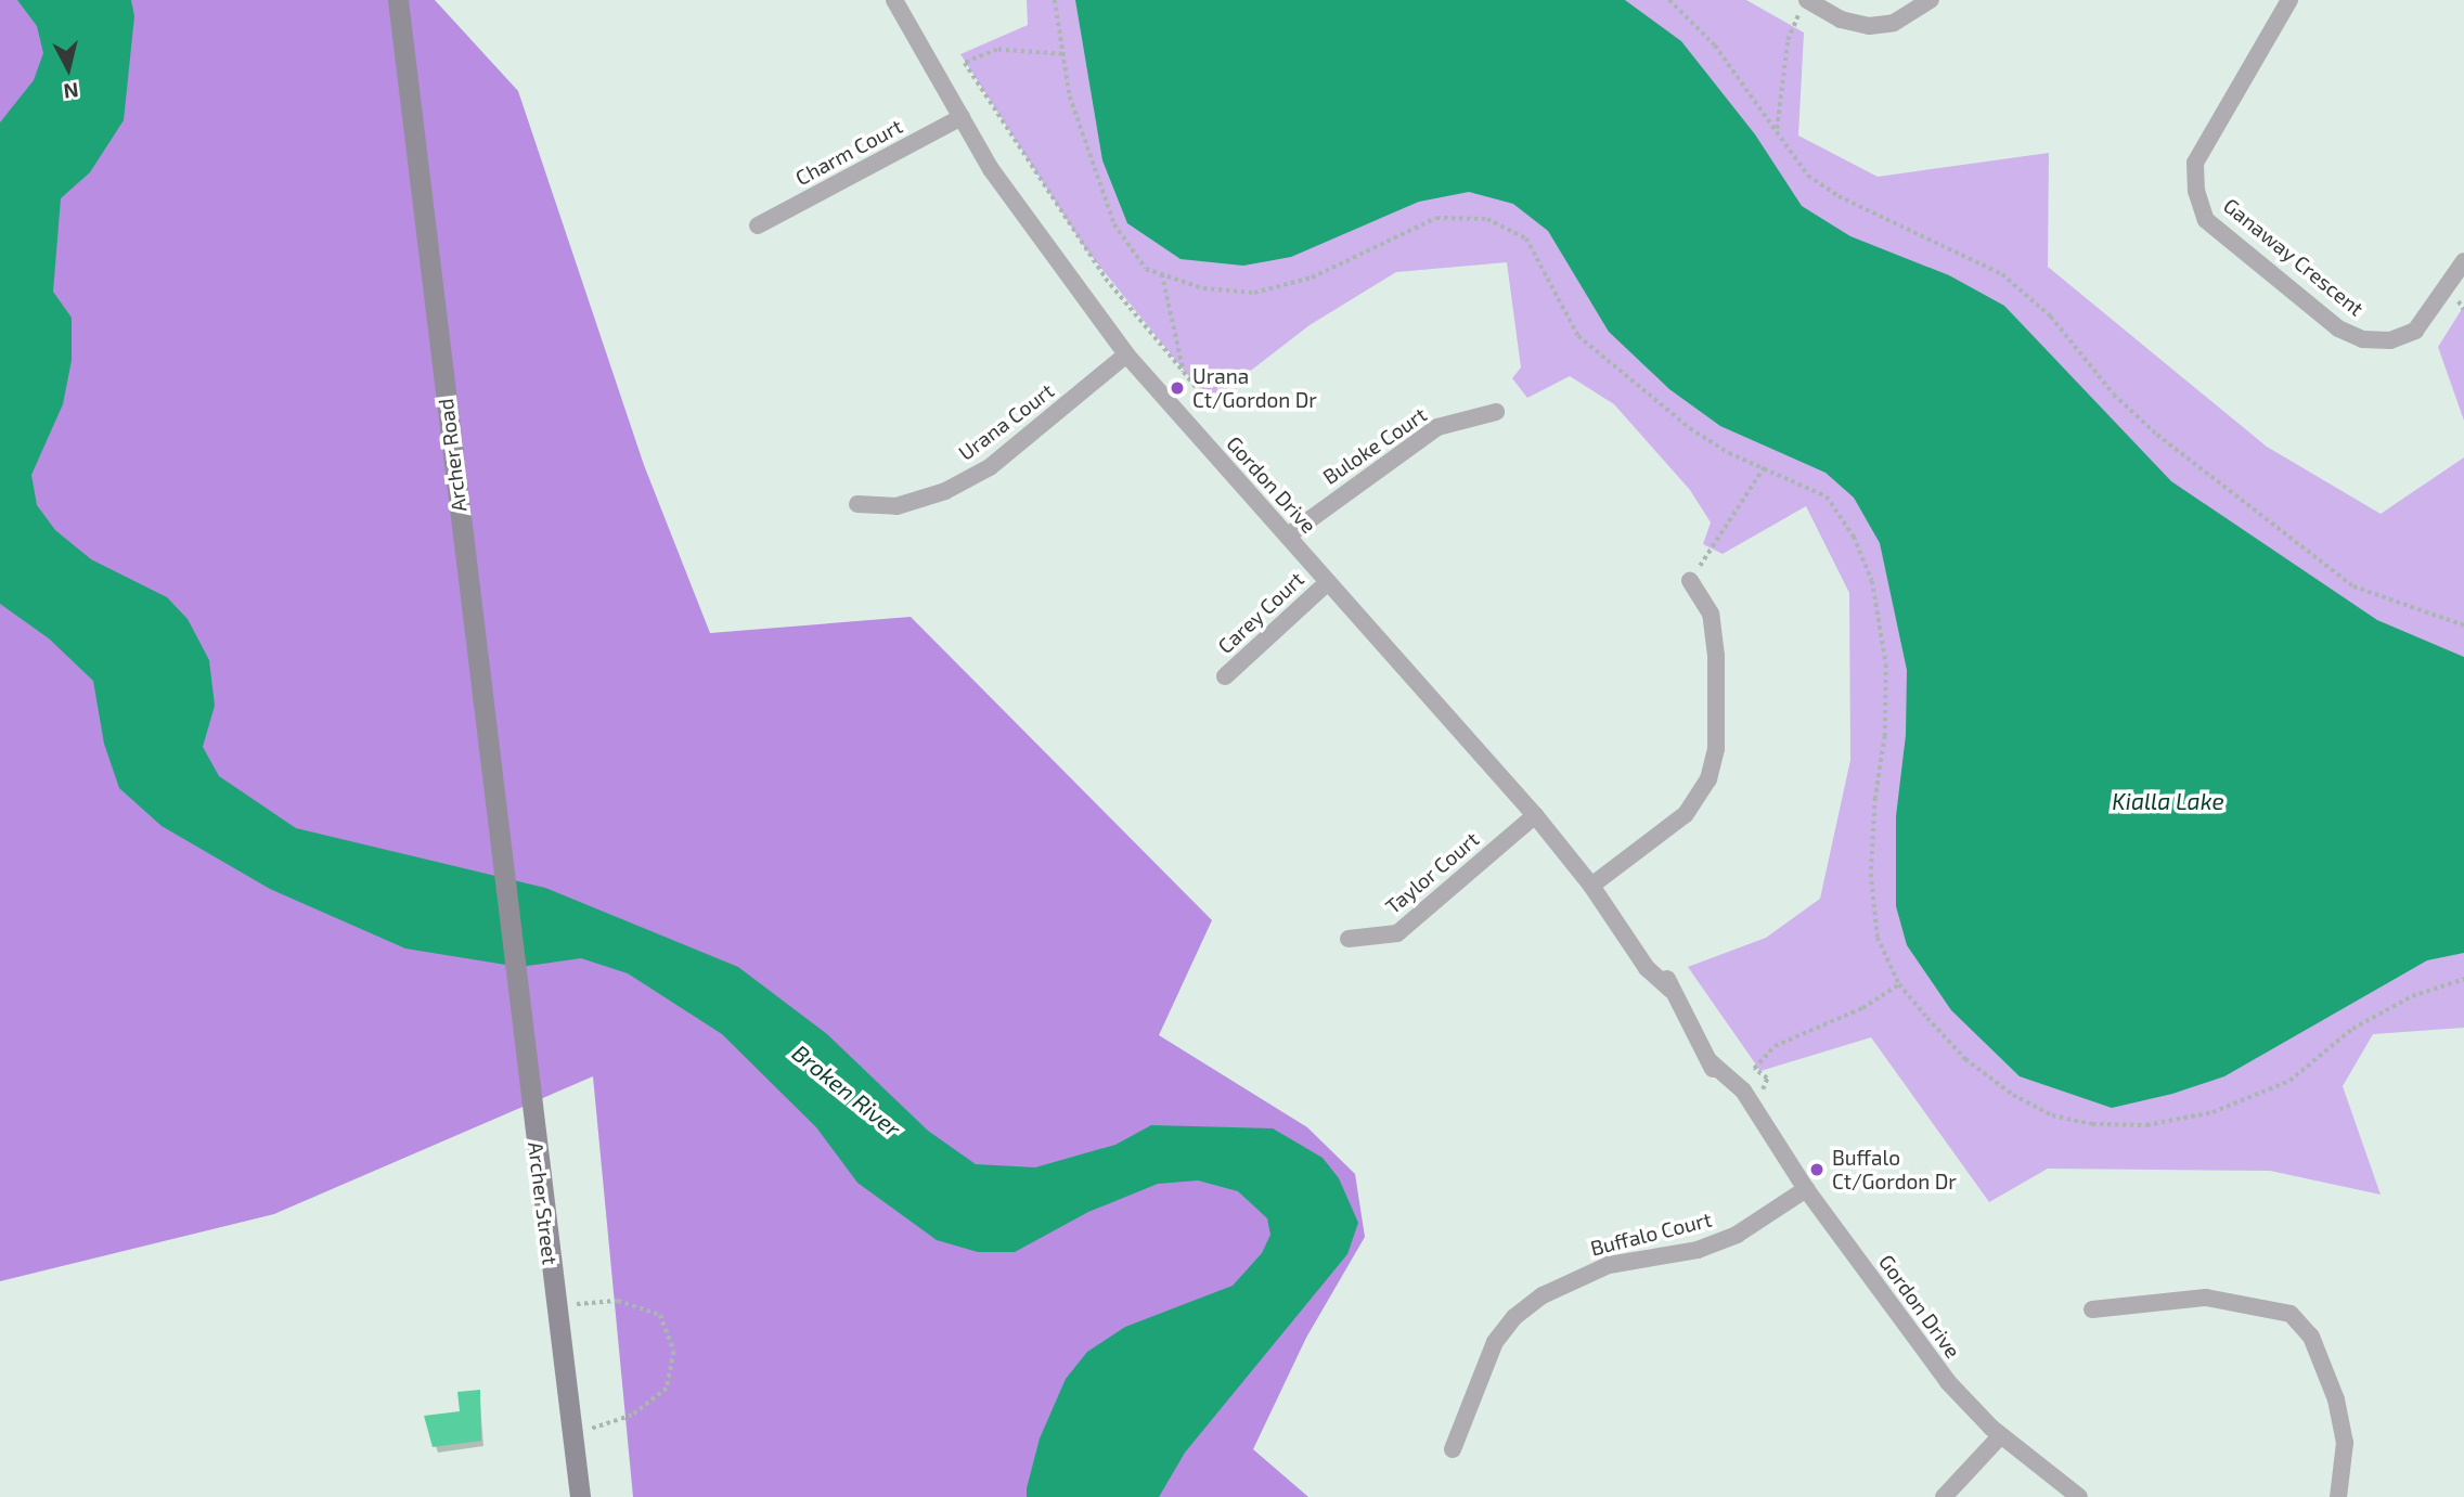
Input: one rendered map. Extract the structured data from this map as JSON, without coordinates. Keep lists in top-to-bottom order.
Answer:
{
  "streets": {
    "main road": ["Archer Road", "Archer Street"],
    "street": [
      "Charm Court",
      "Ganaway Crescent",
      "Urana Court",
      "Buloke Court",
      "Gordon Drive",
      "Carey Court",
      "Taylor Court",
      "Buffalo Court"
    ]
  },
  "crossings": [
    ["Charm Court", "Gordon Drive"],
    ["Urana Court", "Gordon Drive"],
    ["Buloke Court", "Gordon Drive"],
    ["Archer Road", "Archer Street"],
    ["Gordon Drive", "Carey Court"],
    ["Gordon Drive", "Taylor Court"],
    ["Gordon Drive", "Buffalo Court"]
  ],
  "water": ["Kialla Lake", "Broken River"],
  "places": ["Urana Ct/Gordon Dr", "Buffalo Ct/Gordon Dr"],
  "north": "bottom"
}
